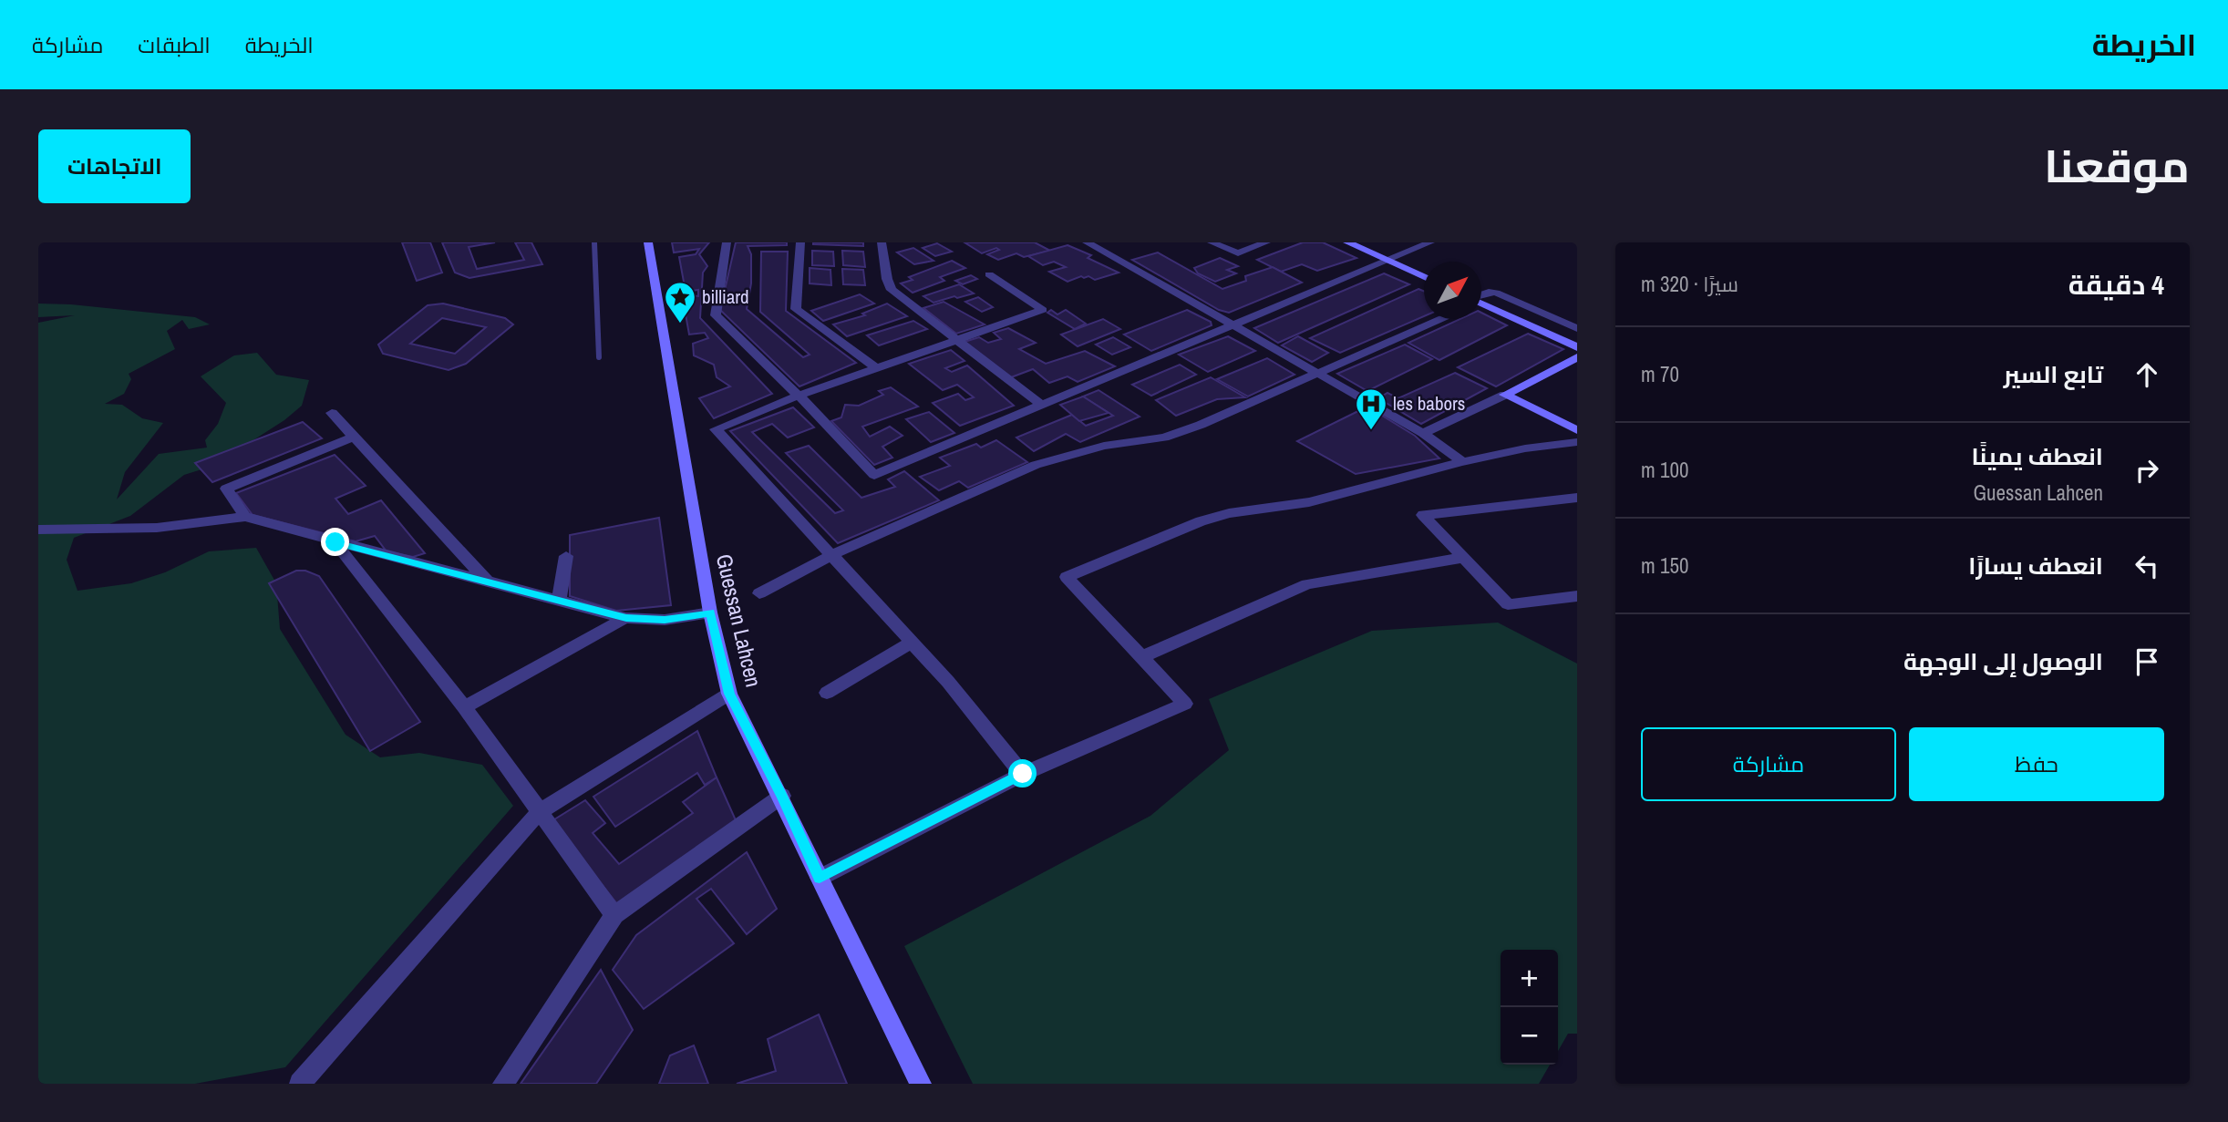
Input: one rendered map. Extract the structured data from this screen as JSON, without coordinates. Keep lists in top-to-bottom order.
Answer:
{
  "streets": {
    "main road": ["Guessan Lahcen"]
  },
  "places": {
    "place": ["billiard"],
    "hospital": ["les babors"]
  },
  "north": "top right",
  "page": {
    "header": "الخريطة",
    "nav": ["الخريطة", "الطبقات", "مشاركة"],
    "title": "موقعنا",
    "buttons": [
      "الاتجاهات",
      ["حفظ", "مشاركة"]
    ],
    "heading": ["4 دقيقة", "سيرًا · 320 m"],
    "list": [
      ["تابع السير", "70 m"],
      ["انعطف يمينًا", "Guessan Lahcen", "100 m"],
      ["انعطف يسارًا", "150 m"],
      "الوصول إلى الوجهة"
    ],
    "map_buttons": ["+", "−"]
  }
}
